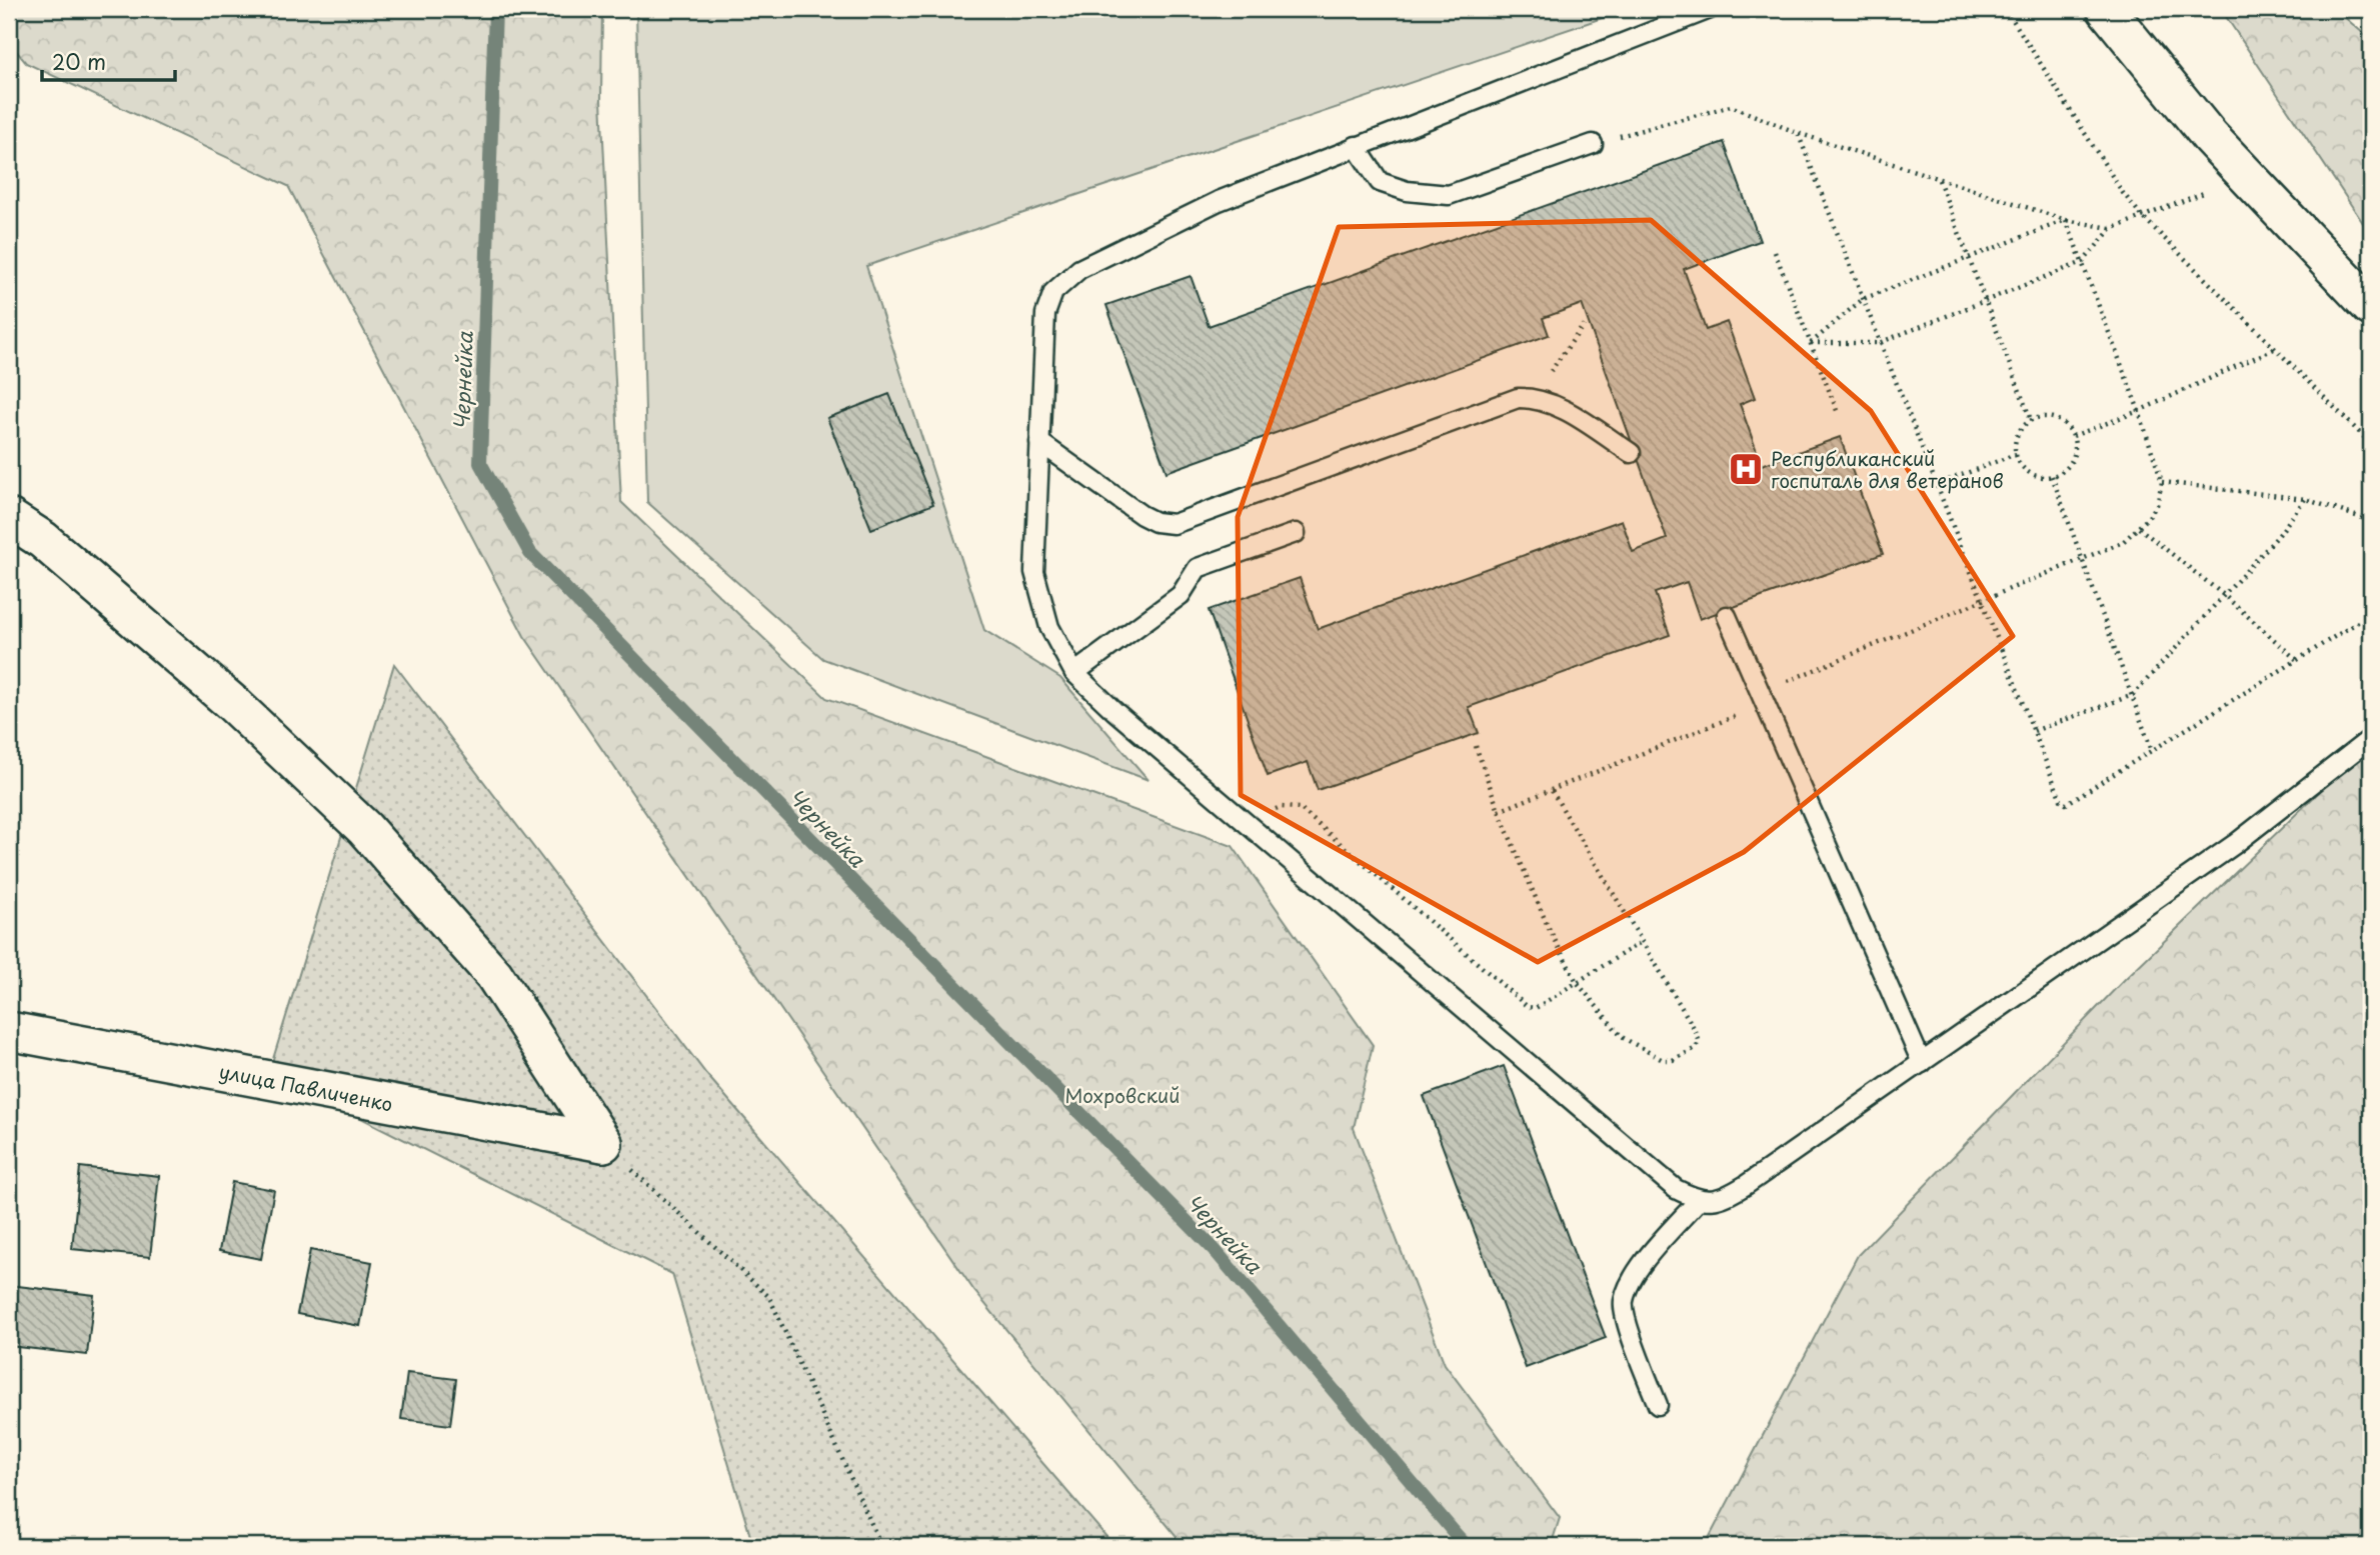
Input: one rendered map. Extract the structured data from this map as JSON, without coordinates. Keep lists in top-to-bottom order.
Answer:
{
  "streets": {
    "street": ["улица Павличенко"]
  },
  "water": ["Чернейка"],
  "parks": ["Мохровский"],
  "places": {
    "hospital": ["Республиканский госпиталь для ветеранов"]
  },
  "scale_bar": "20 m"
}
